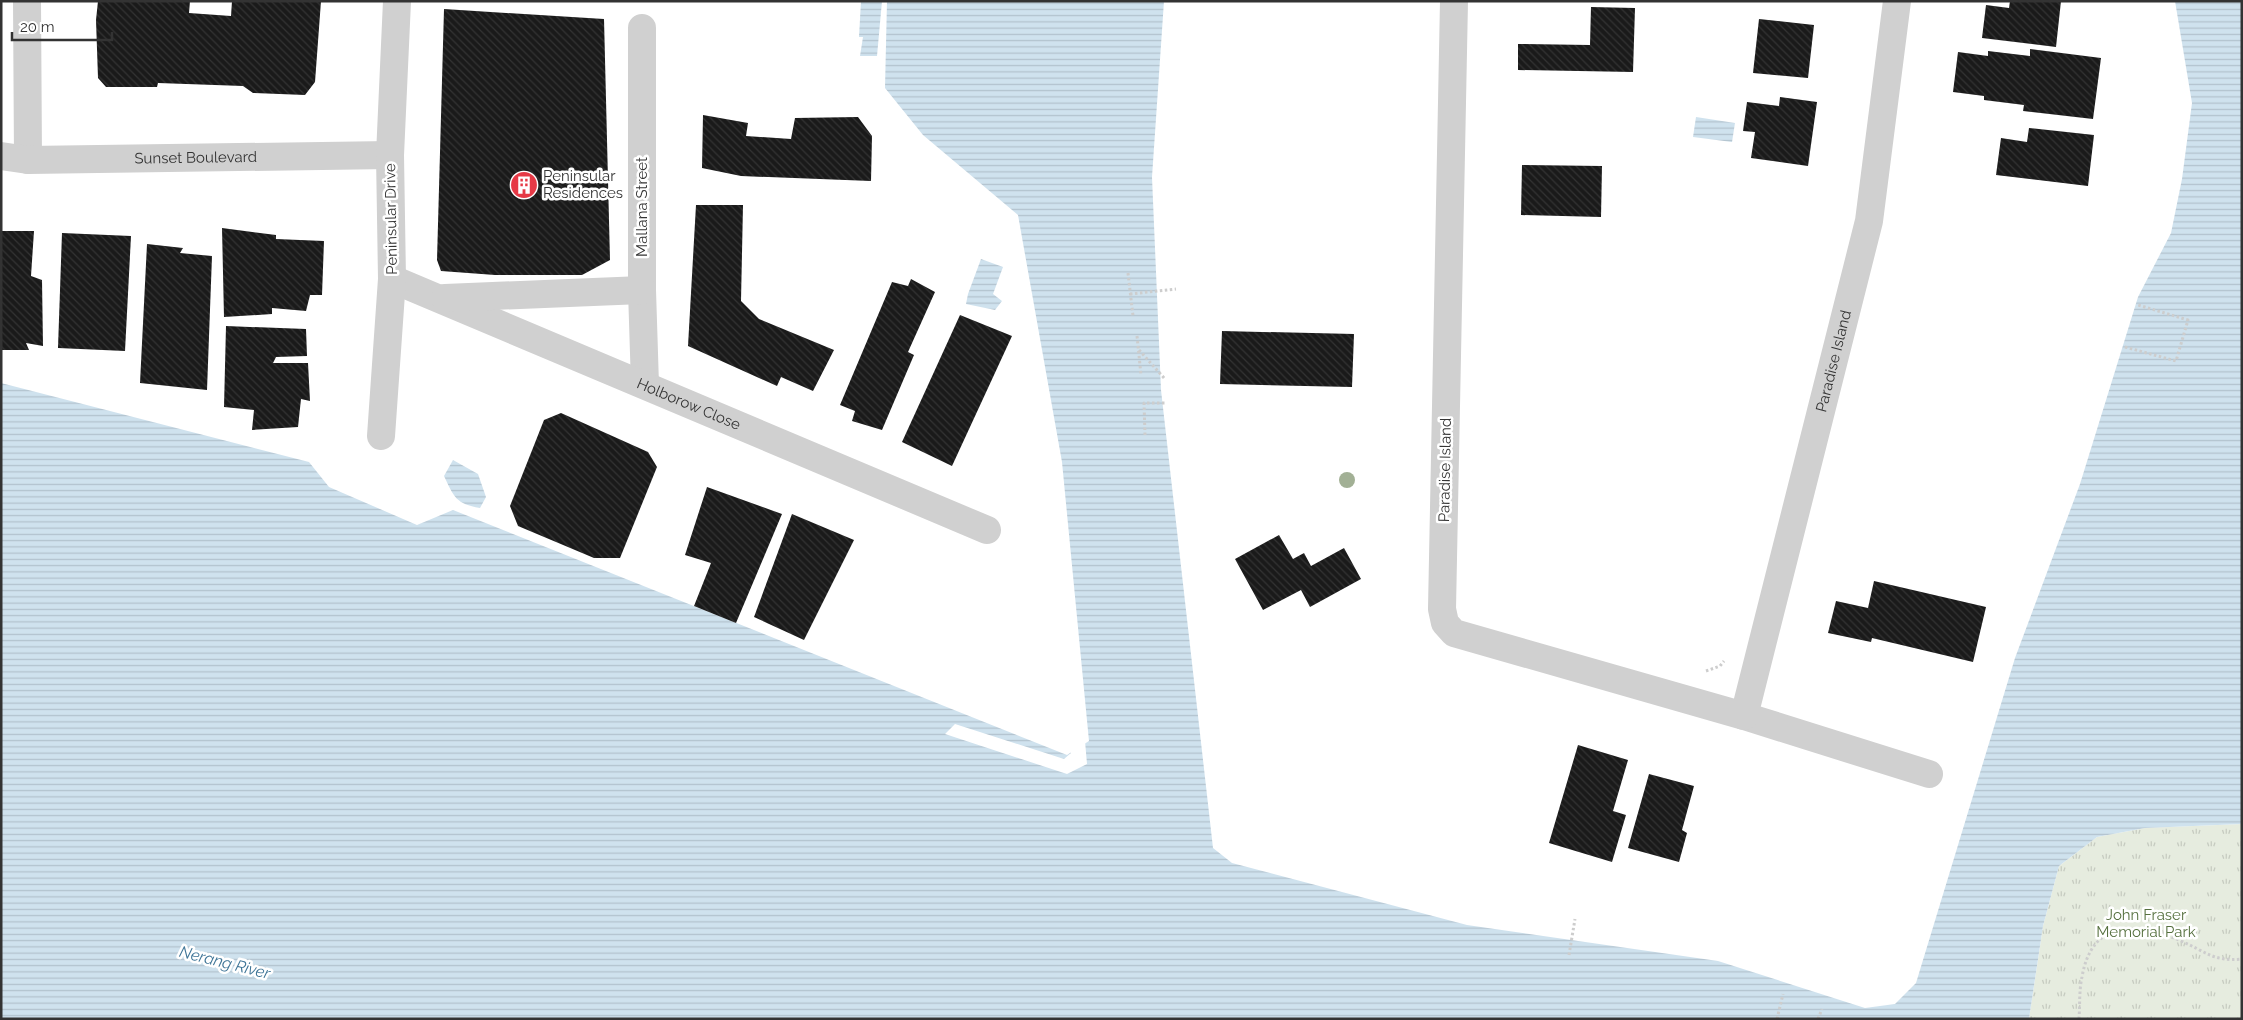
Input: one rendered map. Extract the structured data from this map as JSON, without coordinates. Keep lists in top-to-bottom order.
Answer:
{
  "streets": {
    "street": [
      "Sunset Boulevard",
      "Mallana Street",
      "Peninsular Drive",
      "Paradise Island",
      "Holborow Close"
    ]
  },
  "crossings": [
    ["Sunset Boulevard", "Peninsular Drive"],
    ["Mallana Street", "Holborow Close"],
    ["Peninsular Drive", "Holborow Close"]
  ],
  "water": ["Nerang River"],
  "parks": ["John Fraser Memorial Park"],
  "places": {
    "building": ["Peninsular Residences"]
  },
  "scale_bar": "20 m"
}
